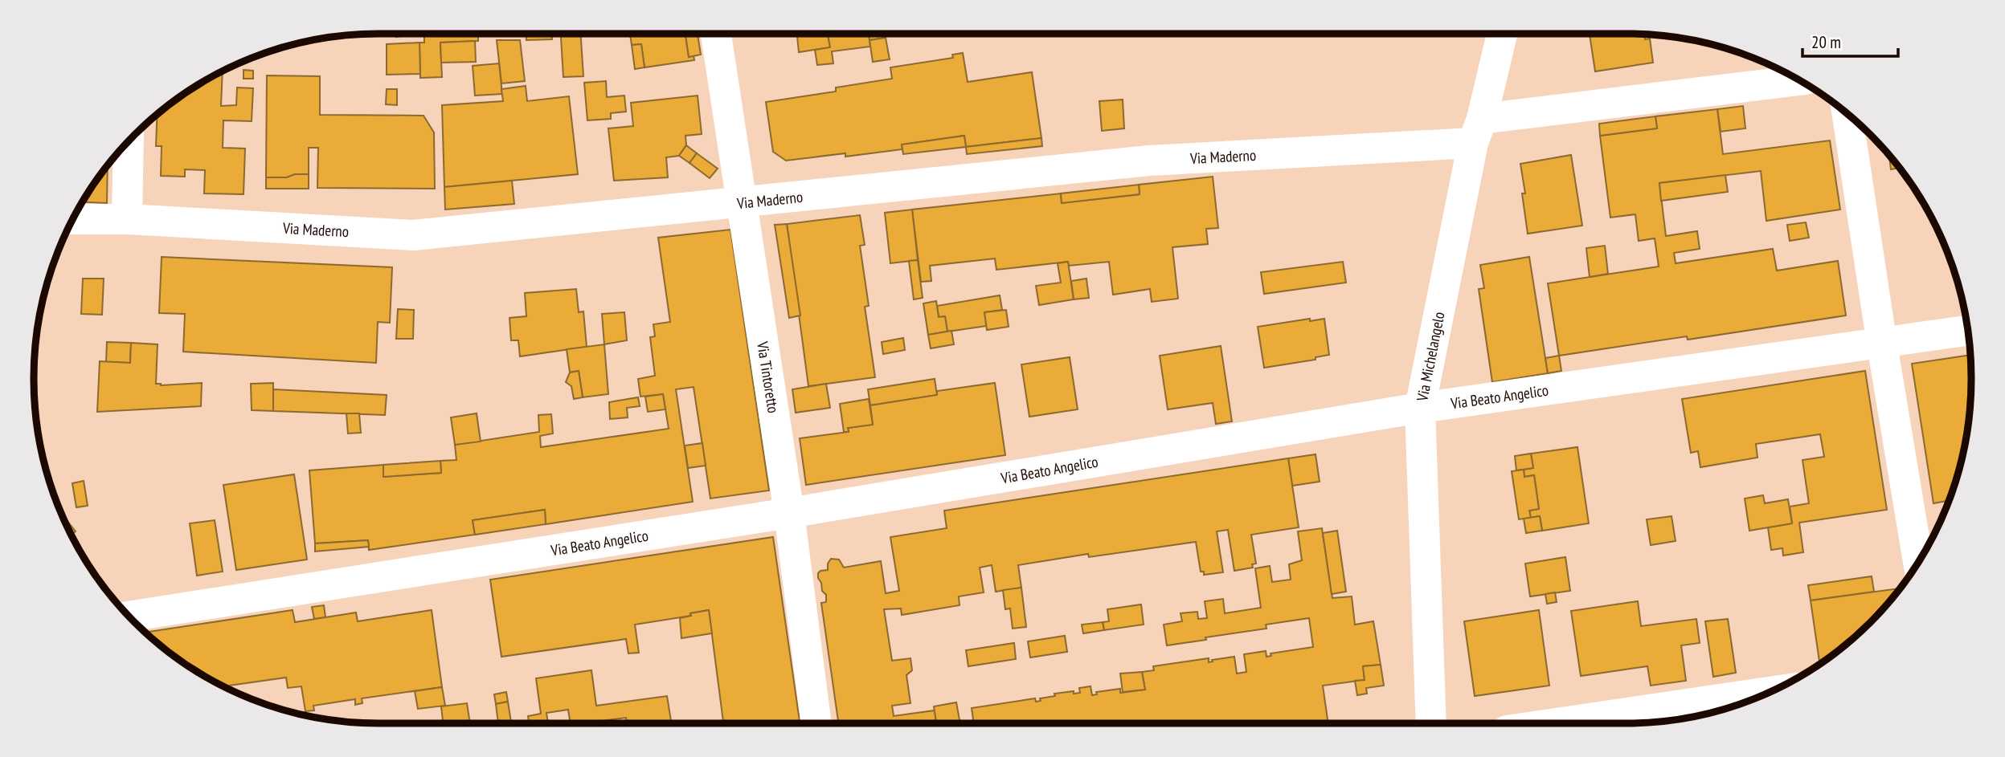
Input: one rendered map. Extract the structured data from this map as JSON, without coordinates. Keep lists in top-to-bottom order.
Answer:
{
  "streets": {
    "street": [
      "Via Maderno",
      "Via Michelangelo",
      "Via Tintoretto",
      "Via Beato Angelico"
    ]
  },
  "crossings": [
    ["Via Maderno", "Via Michelangelo"],
    ["Via Maderno", "Via Tintoretto"],
    ["Via Michelangelo", "Via Beato Angelico"],
    ["Via Tintoretto", "Via Beato Angelico"]
  ],
  "scale_bar": "20 m"
}
